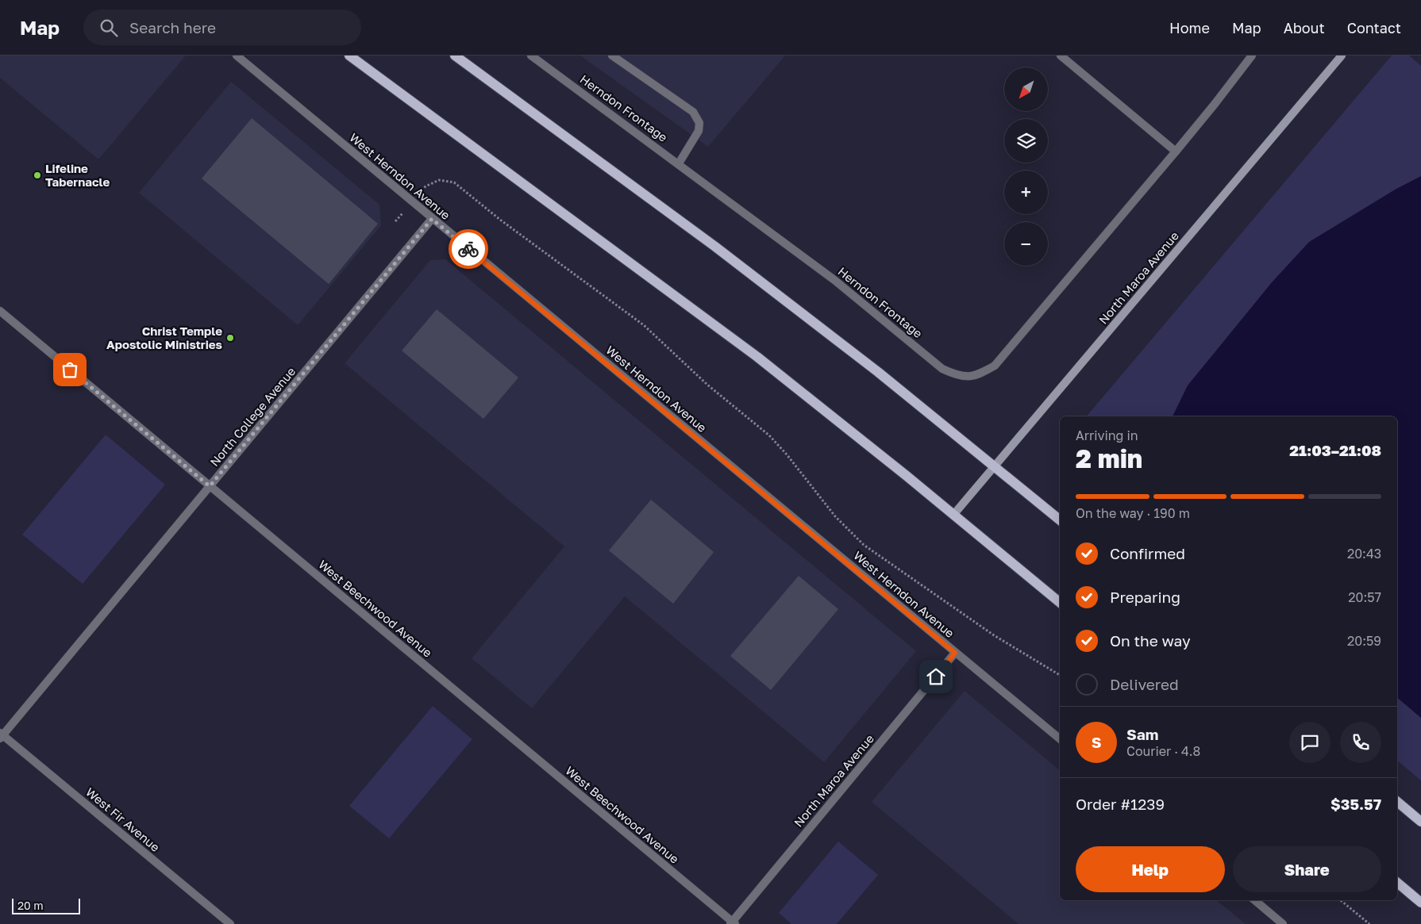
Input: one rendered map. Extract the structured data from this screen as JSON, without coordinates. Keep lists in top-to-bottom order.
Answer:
{
  "streets": {
    "main road": ["North Maroa Avenue"],
    "street": [
      "Herndon Frontage",
      "West Herndon Avenue",
      "North College Avenue",
      "West Beechwood Avenue",
      "West Fir Avenue"
    ]
  },
  "crossings": [
    ["West Herndon Avenue", "North Maroa Avenue"],
    ["West Herndon Avenue", "North College Avenue"],
    ["North Maroa Avenue", "West Beechwood Avenue"],
    ["North College Avenue", "West Beechwood Avenue"],
    ["North College Avenue", "West Fir Avenue"]
  ],
  "places": ["Lifeline Tabernacle", "Christ Temple Apostolic Ministries"],
  "scale_bar": "20 m",
  "north": "bottom left",
  "page": {
    "header": "Map",
    "search": "Search here",
    "nav": [
      "Home",
      "Map",
      "About",
      "Contact"
    ],
    "map_buttons": ["+", "−"],
    "heading": ["2 min", "Arriving in", "21:03–21:08"],
    "panel": [
      "Sam",
      "Courier · 4.8",
      "Order #1239",
      "$35.57"
    ],
    "bar": "On the way · 190 m",
    "list": [
      ["Confirmed", "20:43"],
      ["Preparing", "20:57"],
      ["On the way", "20:59"],
      "Delivered"
    ],
    "round": "S",
    "buttons": ["Help", "Share"],
    "scale": "20 m"
  }
}
